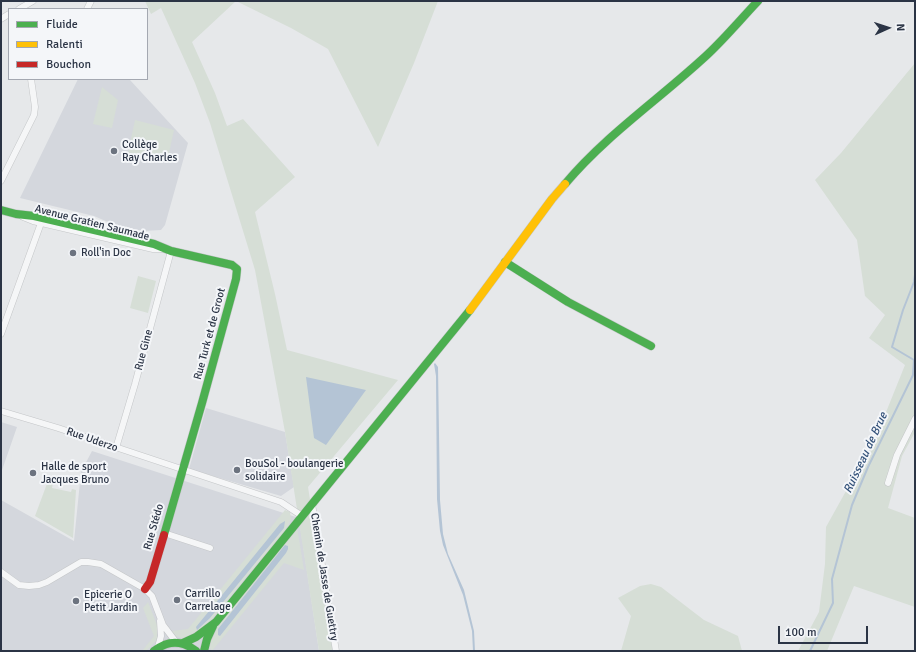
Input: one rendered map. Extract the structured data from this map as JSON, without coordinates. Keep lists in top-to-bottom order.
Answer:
{
  "streets": {
    "street": [
      "Avenue Gratien Saumade",
      "Rue Turk et de Groot",
      "Rue Gine",
      "Rue Uderzo",
      "Rue Stédo",
      "Chemin de Jasse de Guettry"
    ]
  },
  "crossings": [
    ["Avenue Gratien Saumade", "Rue Turk et de Groot"],
    ["Avenue Gratien Saumade", "Rue Gine"],
    ["Rue Turk et de Groot", "Rue Gine"],
    ["Rue Turk et de Groot", "Rue Uderzo"],
    ["Rue Turk et de Groot", "Rue Stédo"],
    ["Rue Gine", "Rue Uderzo"],
    ["Rue Uderzo", "Rue Stédo"]
  ],
  "water": ["Ruisseau de Brue"],
  "places": [
    "Collège Ray Charles",
    "Roll'in Doc",
    "BouSol - boulangerie solidaire",
    "Halle de sport Jacques Bruno",
    "Carrillo Carrelage",
    "Epicerie O Petit Jardin"
  ],
  "legend": ["Fluide", "Ralenti", "Bouchon"],
  "scale_bar": "100 m",
  "north": "right"
}
